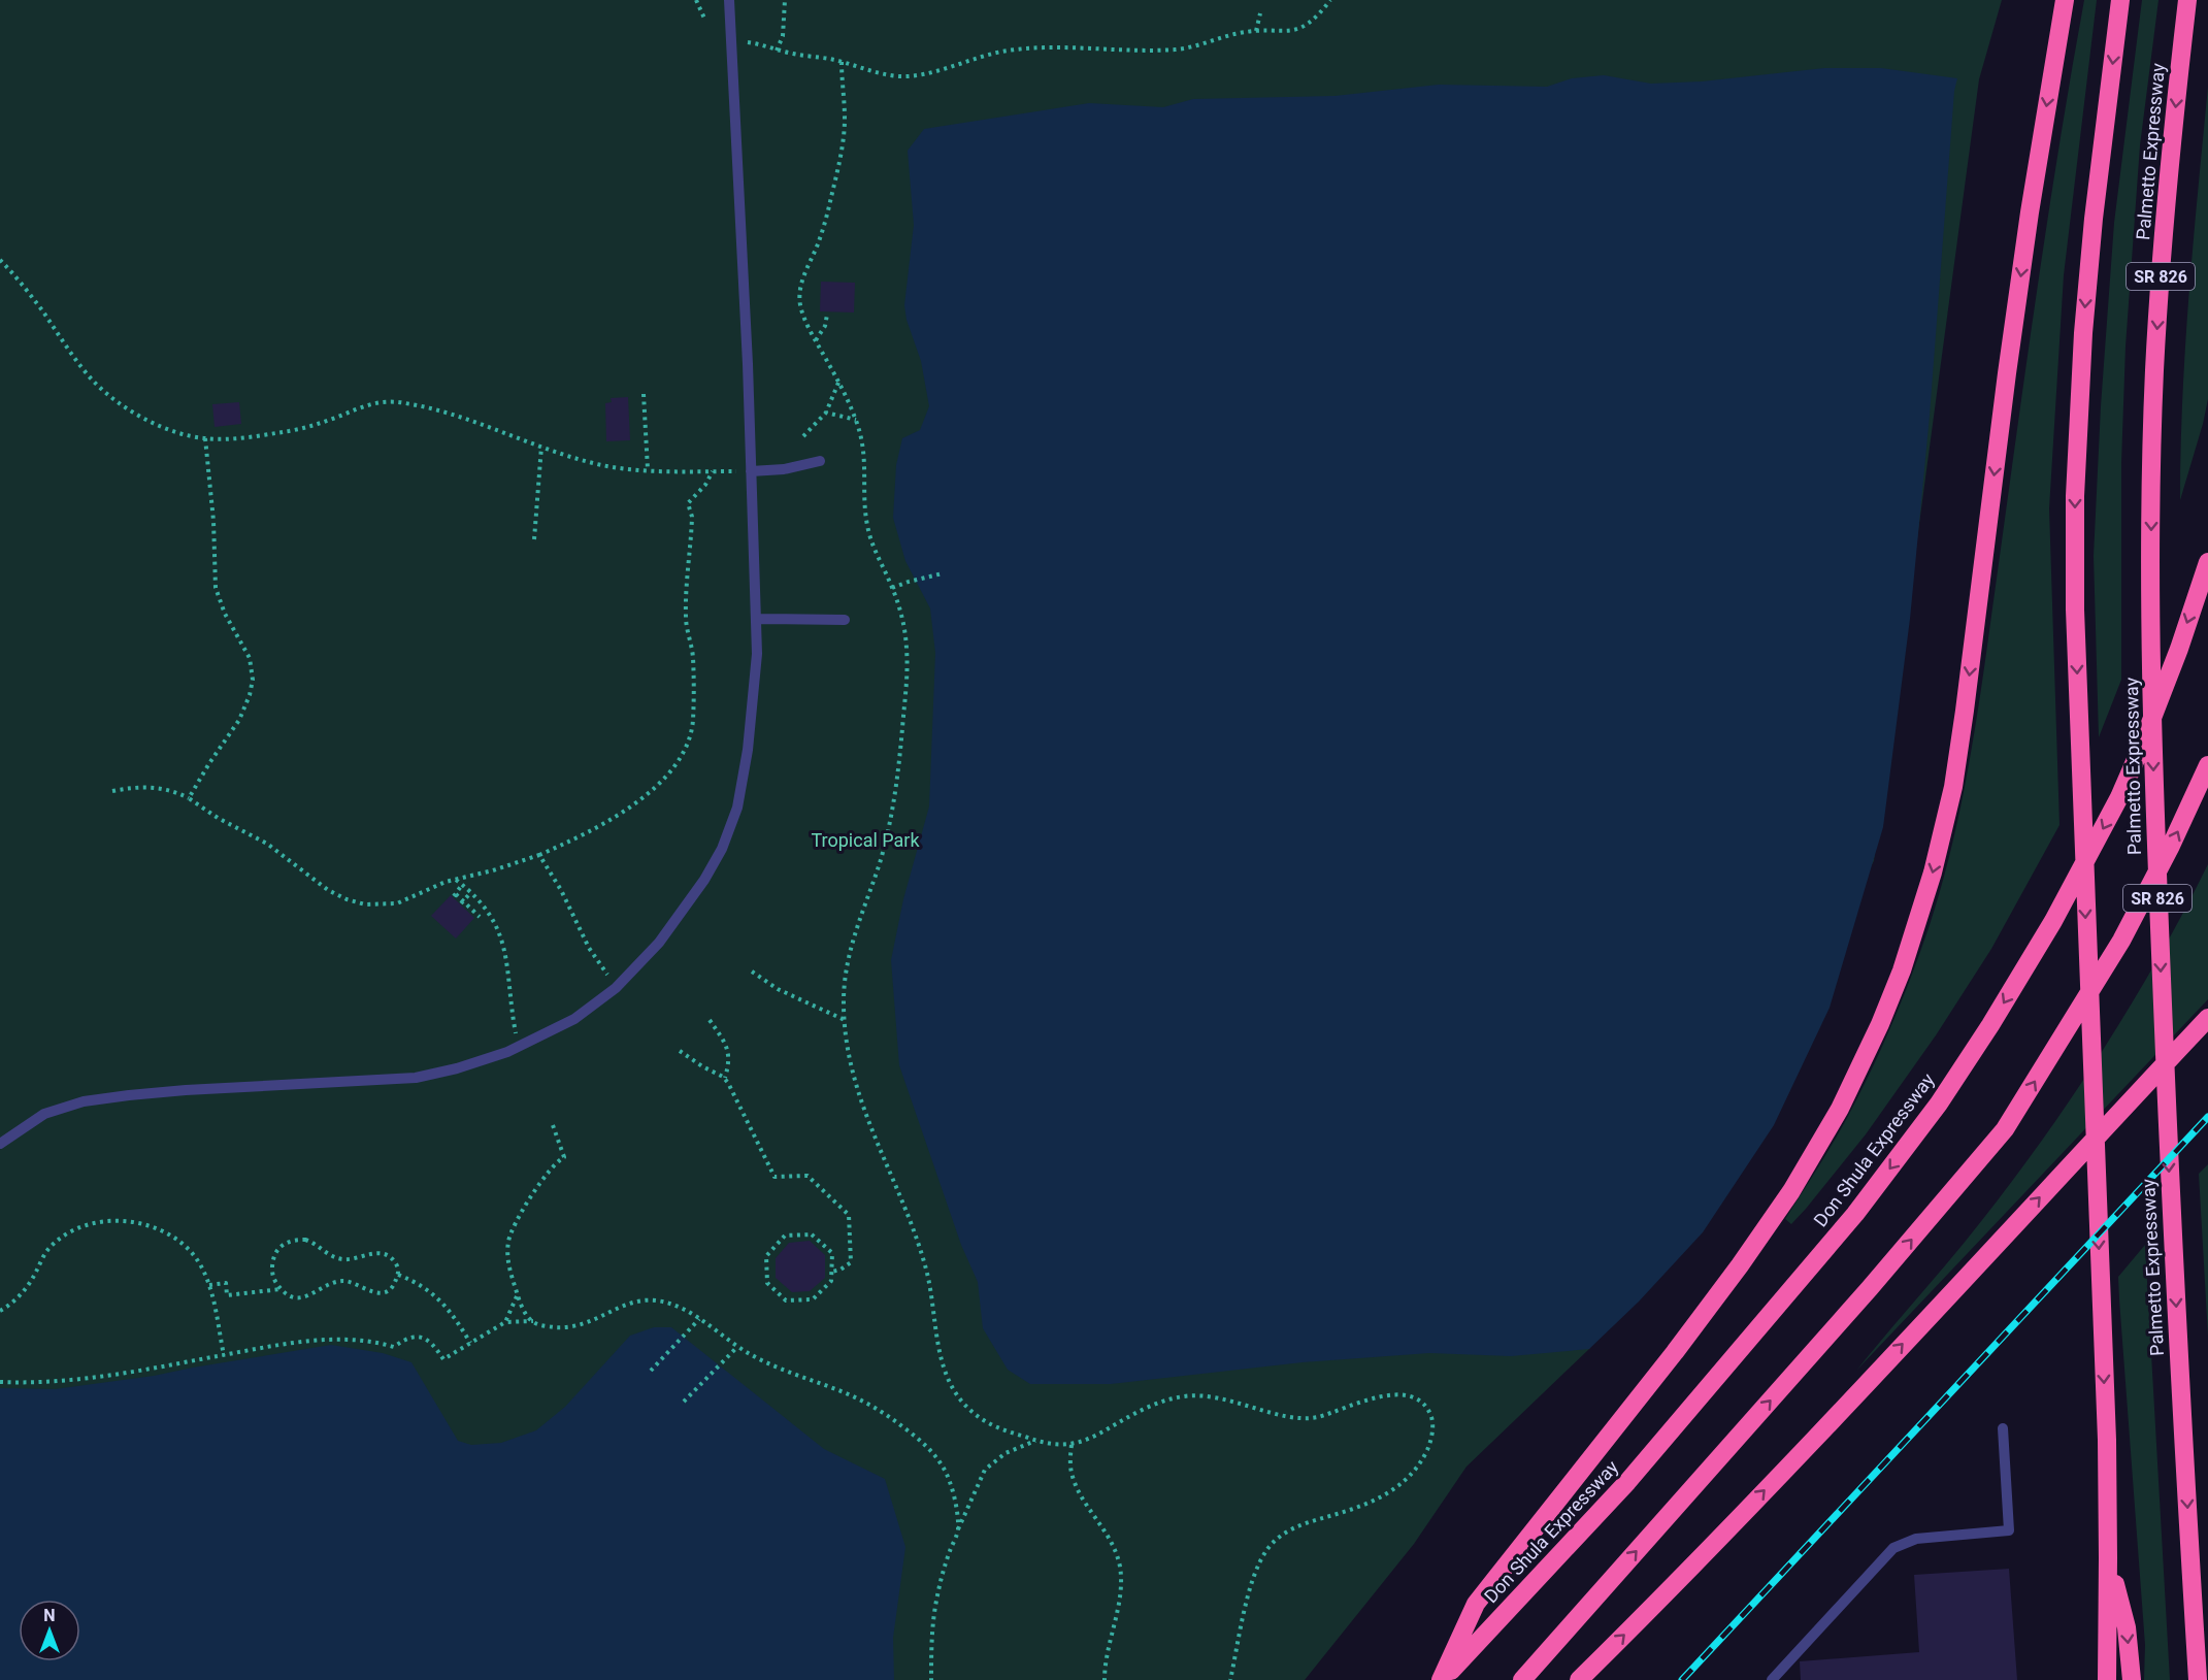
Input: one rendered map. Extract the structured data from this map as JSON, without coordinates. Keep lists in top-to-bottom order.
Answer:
{
  "streets": {
    "highway": ["Palmetto Expressway", "SR 826", "Don Shula Expressway"]
  },
  "parks": ["Tropical Park"],
  "north": "top"
}
